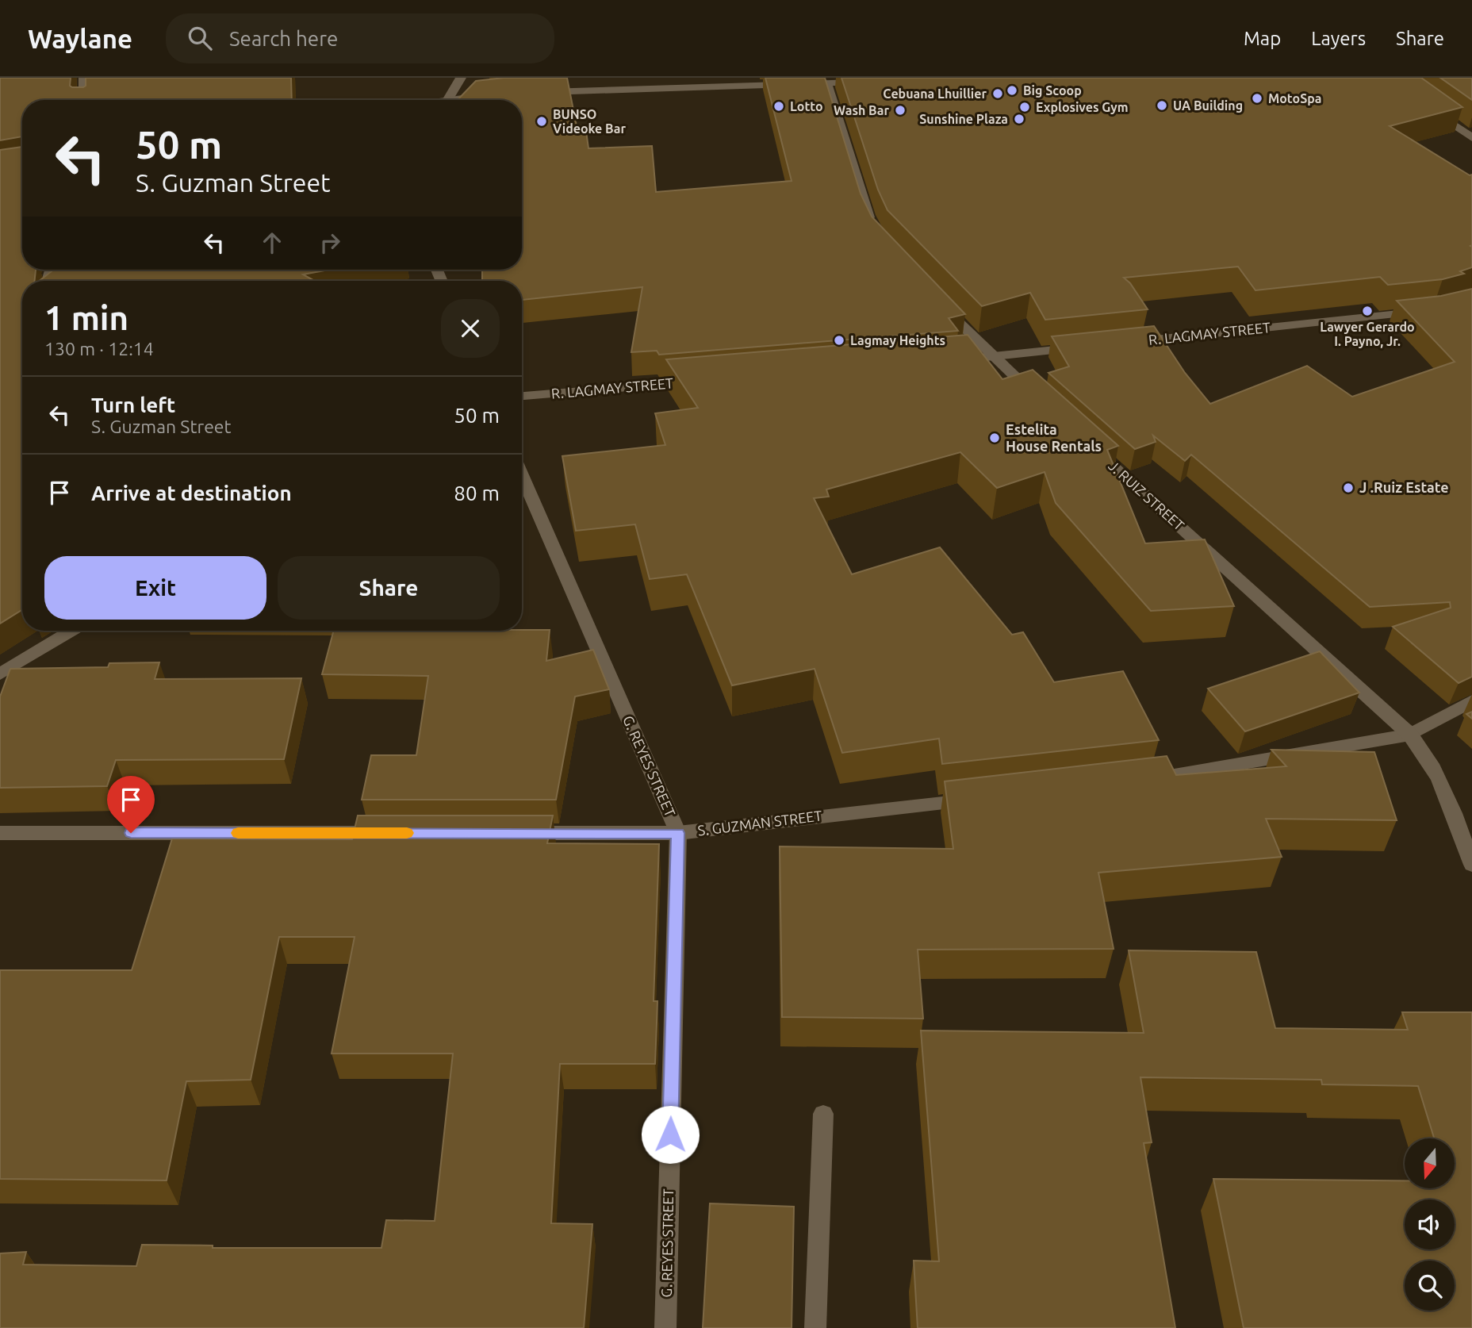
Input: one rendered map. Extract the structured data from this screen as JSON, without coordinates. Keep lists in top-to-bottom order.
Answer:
{
  "streets": {
    "street": [
      "R. LAGMAY STREET",
      "J. RUIZ STREET",
      "G. REYES STREET",
      "S. GUZMAN STREET"
    ]
  },
  "crossings": [
    ["G. REYES STREET", "S. GUZMAN STREET"]
  ],
  "places": [
    "Big Scoop",
    "Cebuana Lhuillier",
    "MotoSpa",
    "UA Building",
    "Lotto",
    "Explosives Gym",
    "Wash Bar",
    "Sunshine Plaza",
    "BUNSO Videoke Bar",
    "Lawyer Gerardo I. Payno, Jr.",
    "Lagmay Heights",
    "Estelita House Rentals",
    "J .Ruiz Estate"
  ],
  "north": "bottom",
  "page": {
    "header": "Waylane",
    "search": "Search here",
    "nav": ["Map", "Layers", "Share"],
    "turn": ["50 m", "S. Guzman Street"],
    "heading": ["1 min", "130 m · 12:14"],
    "list": [
      {
        "name": "Turn left",
        "note": "S. Guzman Street",
        "value": "50 m"
      },
      {
        "name": "Arrive at destination",
        "value": "80 m"
      }
    ],
    "buttons": ["Exit", "Share"]
  }
}
